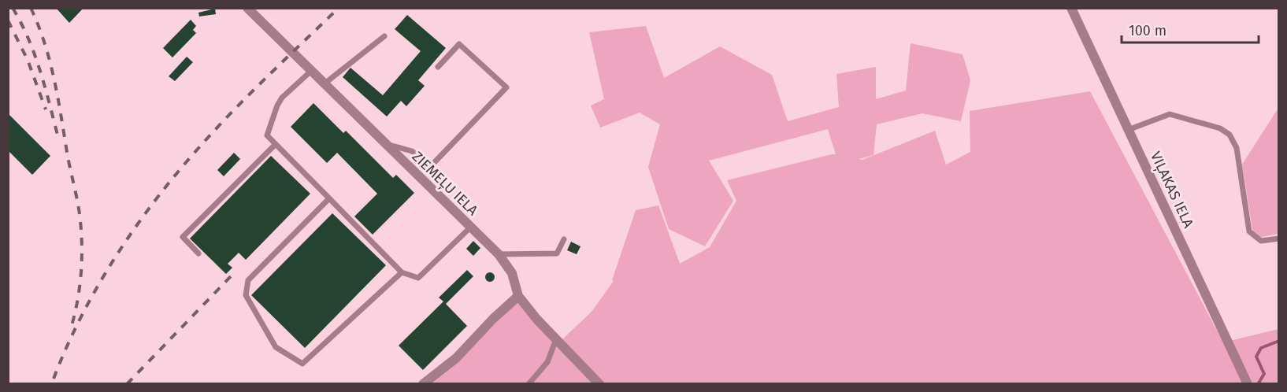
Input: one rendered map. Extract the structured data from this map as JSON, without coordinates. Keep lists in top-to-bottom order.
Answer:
{
  "streets": {
    "street": ["ZIEMEĻU IELA", "VIĻAKAS IELA"]
  },
  "scale_bar": "100 m"
}
